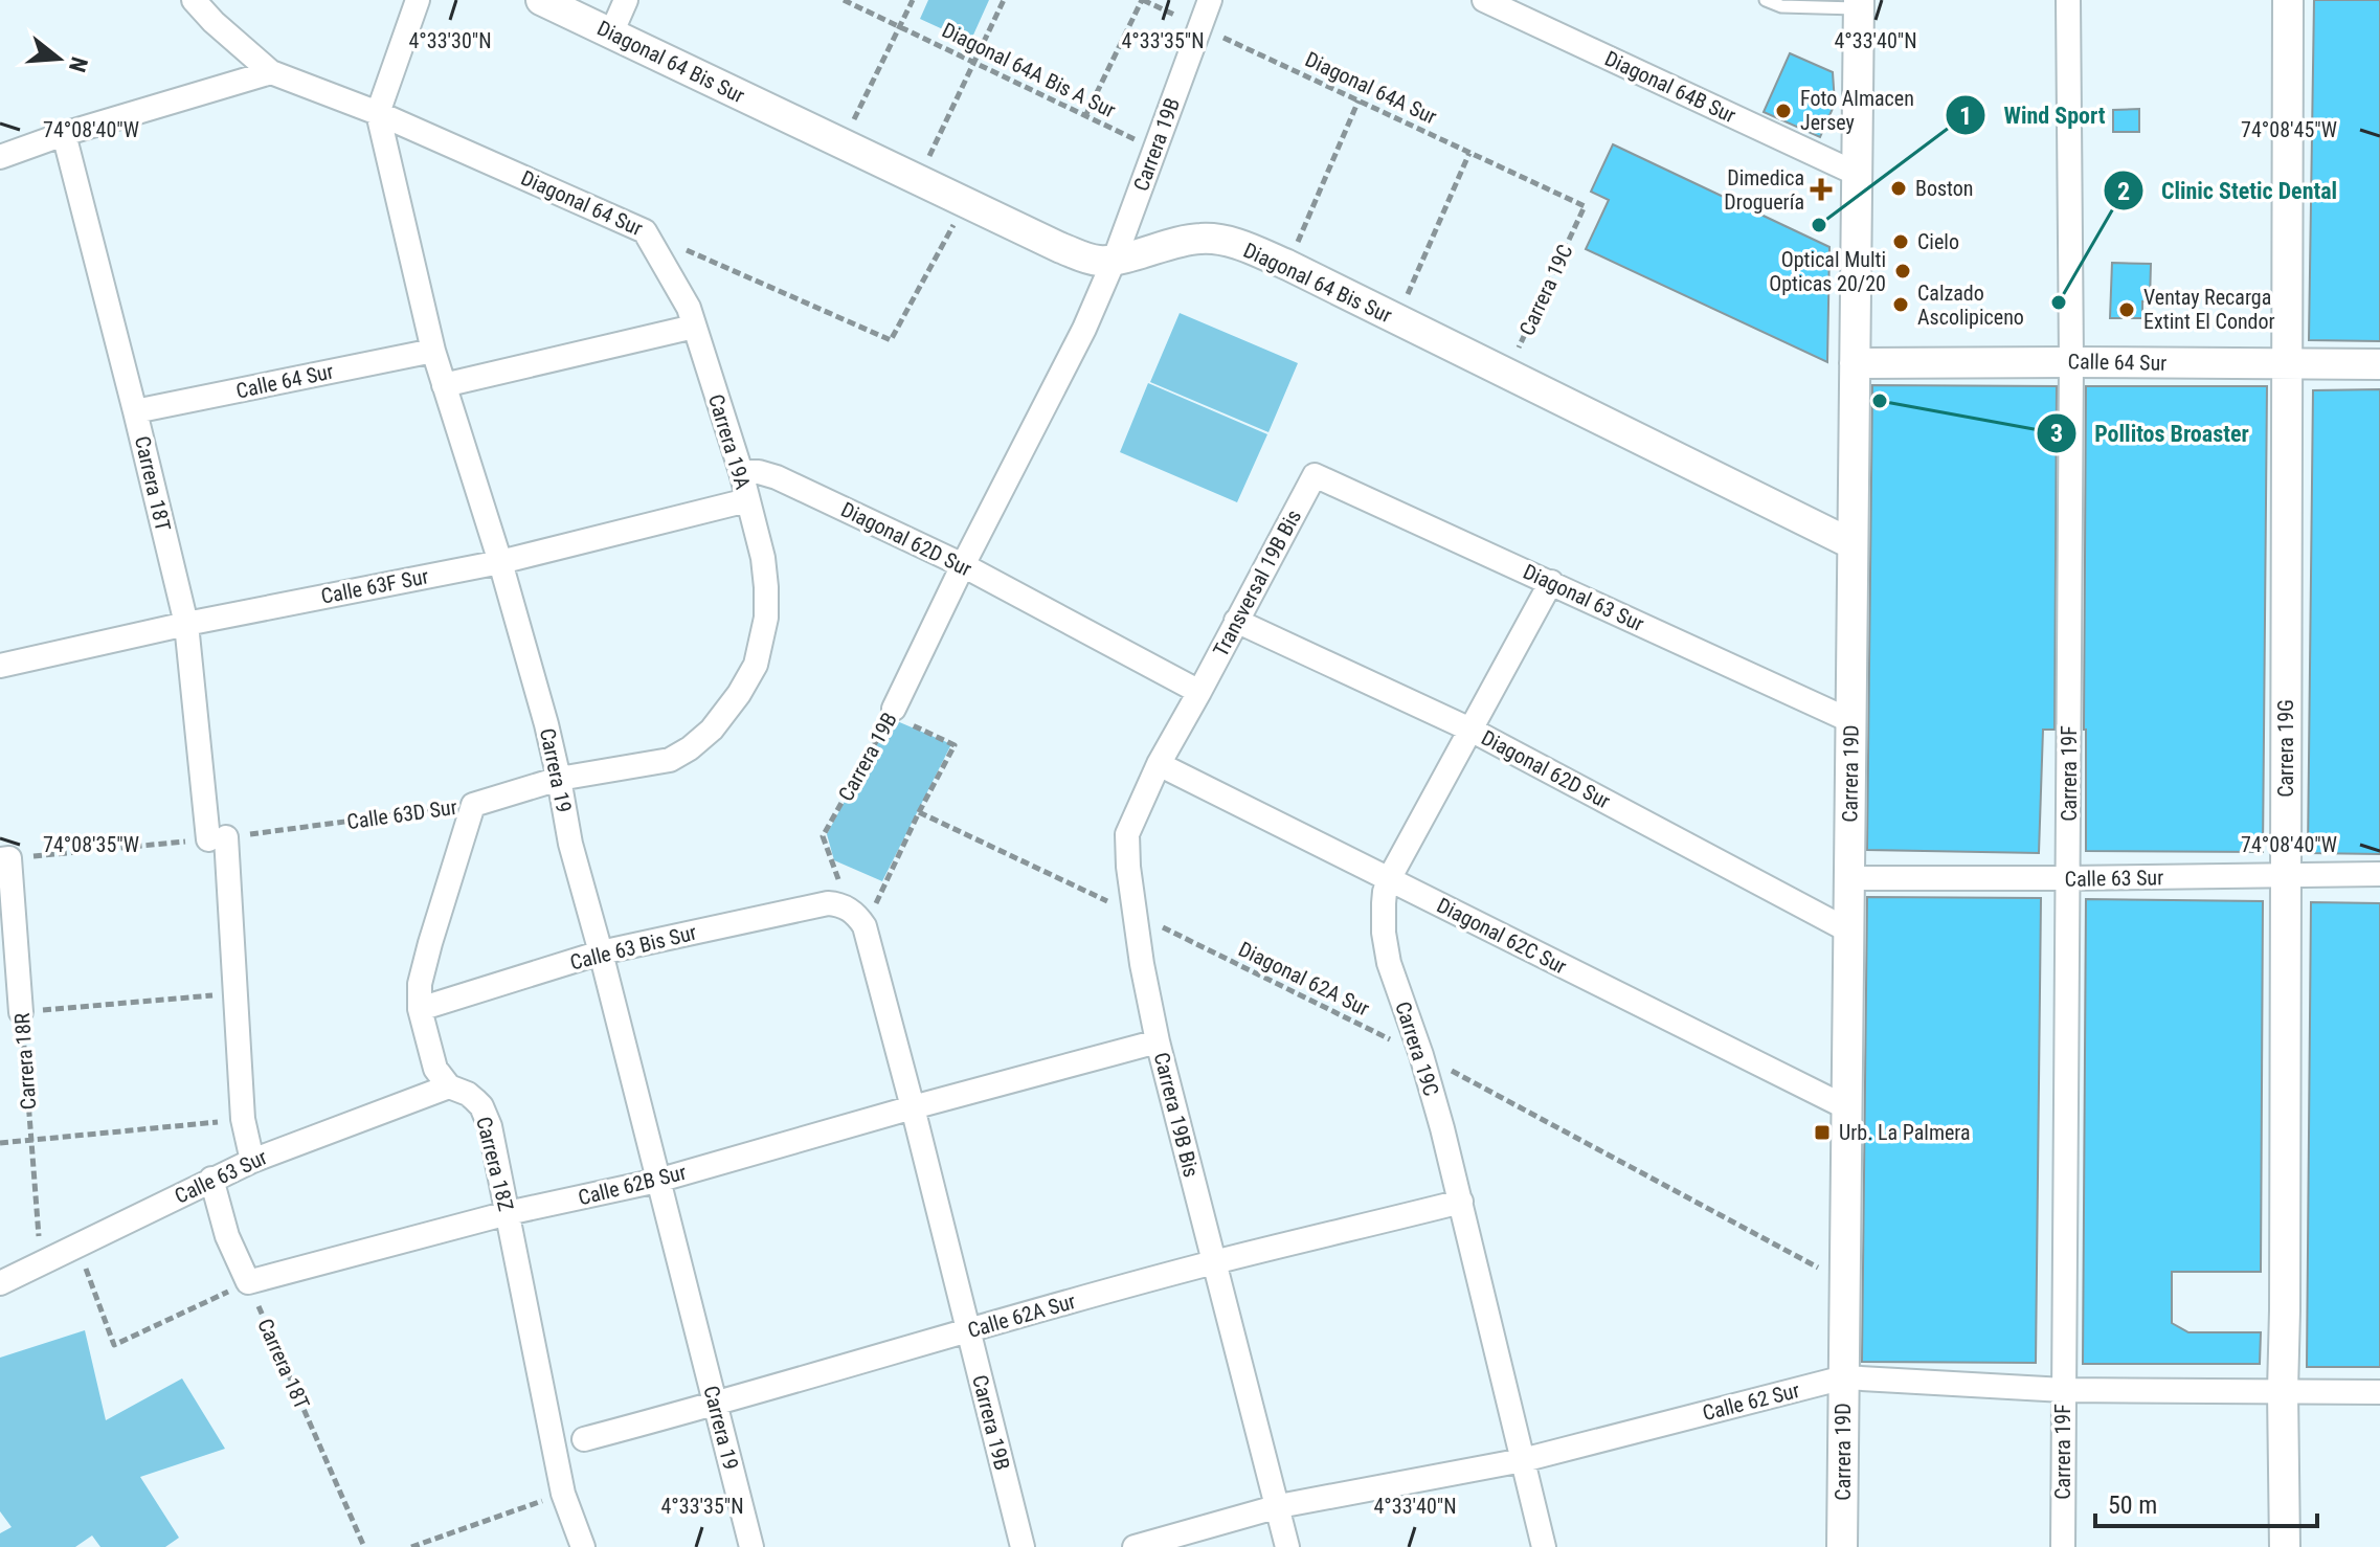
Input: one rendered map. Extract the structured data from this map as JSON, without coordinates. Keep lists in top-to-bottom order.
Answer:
{
  "streets": {
    "street": [
      "Diagonal 64 Bis Sur",
      "Diagonal 64B Sur",
      "Carrera 19B",
      "Diagonal 64 Sur",
      "Carrera 19C",
      "Calle 64 Sur",
      "Carrera 19A",
      "Carrera 18T",
      "Diagonal 62D Sur",
      "Transversal 19B Bis",
      "Calle 63F Sur",
      "Diagonal 63 Sur",
      "Carrera 19G",
      "Carrera 19",
      "Carrera 19D",
      "Carrera 19F",
      "Calle 63D Sur",
      "Calle 63 Sur",
      "Diagonal 62C Sur",
      "Calle 63 Bis Sur",
      "Carrera 18R",
      "Carrera 19B Bis",
      "Carrera 18Z",
      "Calle 62B Sur",
      "Calle 62A Sur",
      "Calle 62 Sur"
    ],
    "path": ["Diagonal 64A Bis A Sur", "Diagonal 64A Sur", "Diagonal 62A Sur"]
  },
  "crossings": [
    ["Diagonal 64 Bis Sur", "Carrera 19B"],
    ["Diagonal 64 Bis Sur", "Diagonal 64 Sur"],
    ["Diagonal 64 Bis Sur", "Carrera 19C"],
    ["Diagonal 64 Bis Sur", "Carrera 19D"],
    ["Diagonal 64A Bis A Sur", "Carrera 19B"],
    ["Diagonal 64B Sur", "Carrera 19D"],
    ["Diagonal 64A Sur", "Carrera 19B"],
    ["Diagonal 64A Sur", "Carrera 19C"],
    ["Carrera 19B", "Diagonal 62D Sur"],
    ["Carrera 19B", "Calle 63 Bis Sur"],
    ["Carrera 19B", "Calle 62B Sur"],
    ["Carrera 19B", "Calle 62A Sur"],
    ["Diagonal 64 Sur", "Carrera 19A"],
    ["Diagonal 64 Sur", "Carrera 19"],
    ["Carrera 19C", "Diagonal 62D Sur"],
    ["Carrera 19C", "Diagonal 63 Sur"],
    ["Carrera 19C", "Diagonal 62C Sur"],
    ["Carrera 19C", "Diagonal 62A Sur"],
    ["Carrera 19C", "Calle 62A Sur"],
    ["Carrera 19C", "Calle 62 Sur"],
    ["Calle 64 Sur", "Carrera 18T"],
    ["Calle 64 Sur", "Carrera 19G"],
    ["Calle 64 Sur", "Carrera 19"],
    ["Calle 64 Sur", "Carrera 19D"],
    ["Calle 64 Sur", "Carrera 19F"],
    ["Carrera 19A", "Diagonal 62D Sur"],
    ["Carrera 19A", "Calle 63F Sur"],
    ["Carrera 19A", "Calle 63D Sur"],
    ["Carrera 18T", "Calle 63F Sur"],
    ["Carrera 18T", "Calle 63D Sur"],
    ["Carrera 18T", "Calle 63 Sur"],
    ["Carrera 18T", "Calle 62B Sur"],
    ["Diagonal 62D Sur", "Transversal 19B Bis"],
    ["Diagonal 62D Sur", "Carrera 19D"],
    ["Diagonal 62D Sur", "Carrera 19B Bis"],
    ["Transversal 19B Bis", "Diagonal 63 Sur"],
    ["Transversal 19B Bis", "Carrera 19B Bis"],
    ["Calle 63F Sur", "Carrera 19"],
    ["Diagonal 63 Sur", "Carrera 19D"],
    ["Carrera 19G", "Calle 63 Sur"],
    ["Carrera 19G", "Calle 62 Sur"],
    ["Carrera 19", "Calle 63D Sur"],
    ["Carrera 19", "Calle 63 Bis Sur"],
    ["Carrera 19", "Calle 62B Sur"],
    ["Carrera 19", "Calle 62A Sur"],
    ["Carrera 19D", "Calle 63 Sur"],
    ["Carrera 19D", "Diagonal 62C Sur"],
    ["Carrera 19D", "Diagonal 62A Sur"],
    ["Carrera 19D", "Calle 62 Sur"],
    ["Carrera 19F", "Calle 63 Sur"],
    ["Carrera 19F", "Calle 62 Sur"],
    ["Calle 63D Sur", "Carrera 18R"],
    ["Calle 63D Sur", "Carrera 18Z"],
    ["Calle 63 Sur", "Carrera 18R"],
    ["Calle 63 Sur", "Carrera 18Z"],
    ["Diagonal 62C Sur", "Carrera 19B Bis"],
    ["Calle 63 Bis Sur", "Carrera 18Z"],
    ["Diagonal 62A Sur", "Carrera 19B Bis"],
    ["Carrera 19B Bis", "Calle 62B Sur"],
    ["Carrera 19B Bis", "Calle 62A Sur"],
    ["Carrera 19B Bis", "Calle 62 Sur"],
    ["Carrera 18Z", "Calle 62B Sur"]
  ],
  "places": {
    "other": [
      "Foto Almacen Jersey",
      "Boston",
      "Wind Sport",
      "Cielo",
      "Optical Multi Opticas 20/20",
      "Clinic Stetic Dental",
      "Calzado Ascolipiceno",
      "Ventay Recarga Extint El Condor",
      "Pollitos Broaster"
    ],
    "health": ["Dimedica Droguería"],
    "transit": ["Urb. La Palmera"]
  },
  "scale_bar": "50 m",
  "north": "right",
  "coordinates": [
    "4°33'30\"N",
    "4°33'35\"N",
    "4°33'40\"N",
    "74°08'40\"W",
    "74°08'45\"W",
    "74°08'35\"W"
  ]
}
